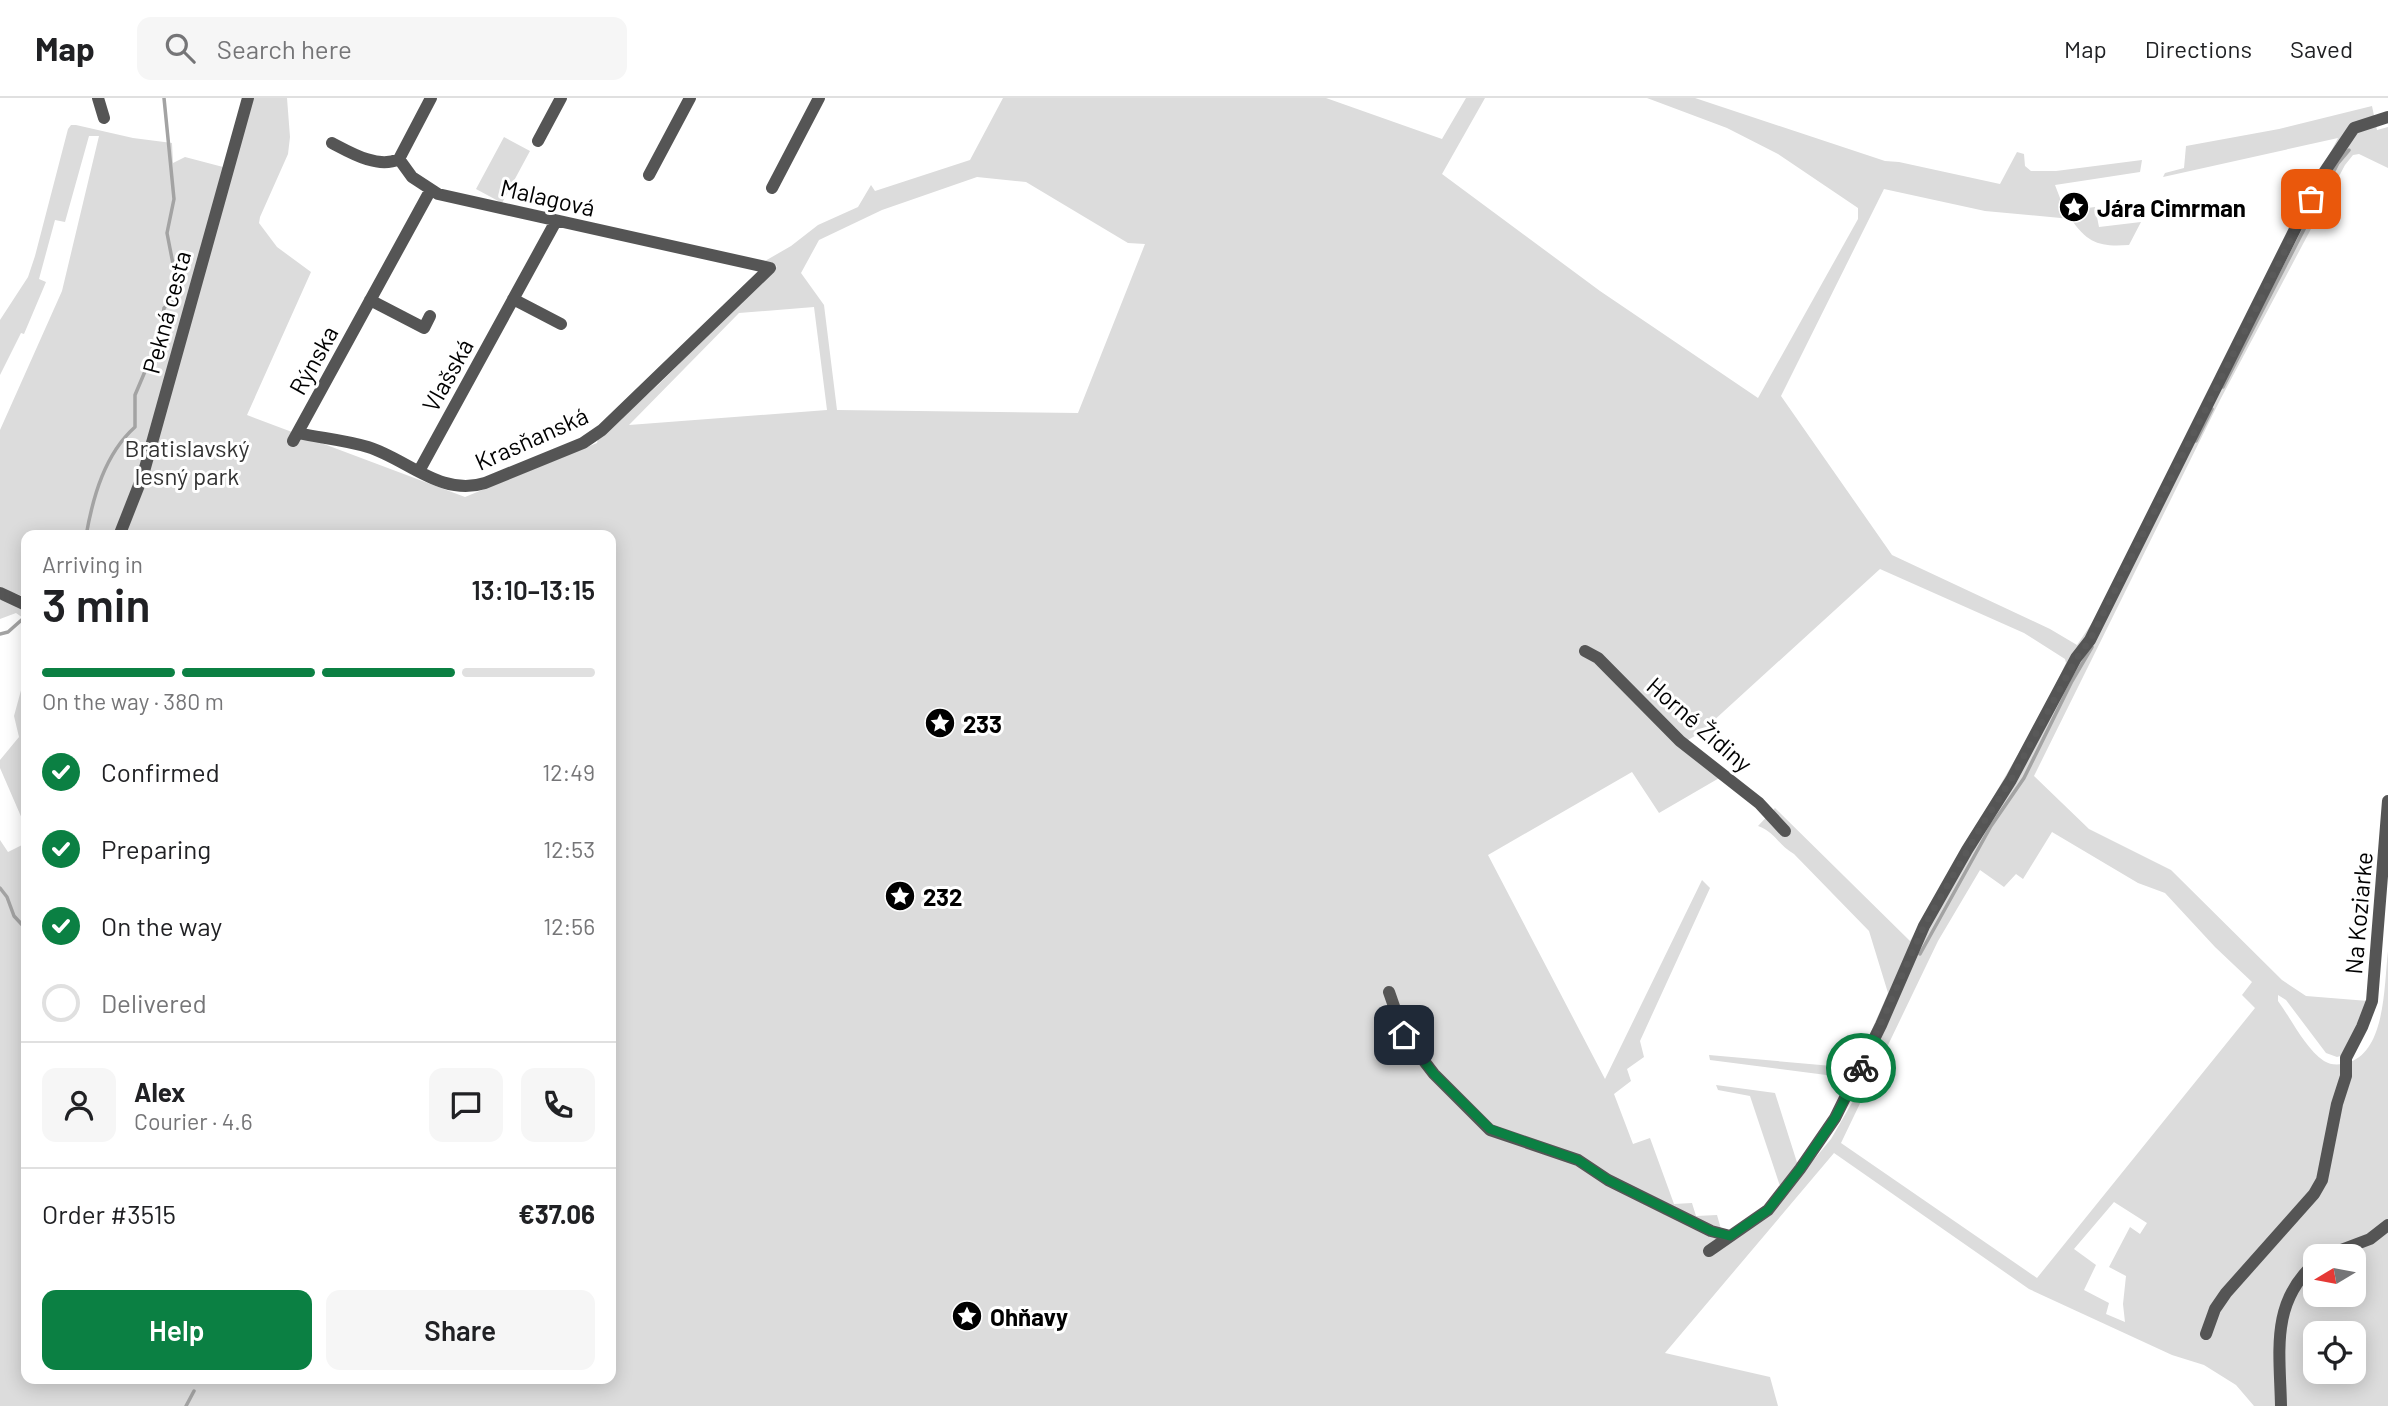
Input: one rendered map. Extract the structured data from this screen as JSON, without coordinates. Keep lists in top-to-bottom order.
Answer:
{
  "streets": {
    "street": [
      "Malagová",
      "Pekná cesta",
      "Rýnska",
      "Vlašská",
      "Krasňanská",
      "Horné Židiny",
      "Na Koziarke"
    ]
  },
  "crossings": [
    ["Malagová", "Rýnska"],
    ["Malagová", "Vlašská"],
    ["Malagová", "Krasňanská"],
    ["Rýnska", "Krasňanská"],
    ["Vlašská", "Krasňanská"]
  ],
  "parks": ["Bratislavský lesný park"],
  "places": {
    "place": [
      "Jára Cimrman",
      "233",
      "232",
      "Ohňavy"
    ]
  },
  "north": "left",
  "page": {
    "header": "Map",
    "search": "Search here",
    "nav": ["Map", "Directions", "Saved"],
    "heading": ["3 min", "Arriving in", "13:10–13:15"],
    "panel": [
      "Alex",
      "Courier · 4.6",
      "Order #3515",
      "€37.06"
    ],
    "bar": "On the way · 380 m",
    "list": [
      ["Confirmed", "12:49"],
      ["Preparing", "12:53"],
      ["On the way", "12:56"],
      "Delivered"
    ],
    "buttons": ["Help", "Share"]
  }
}
